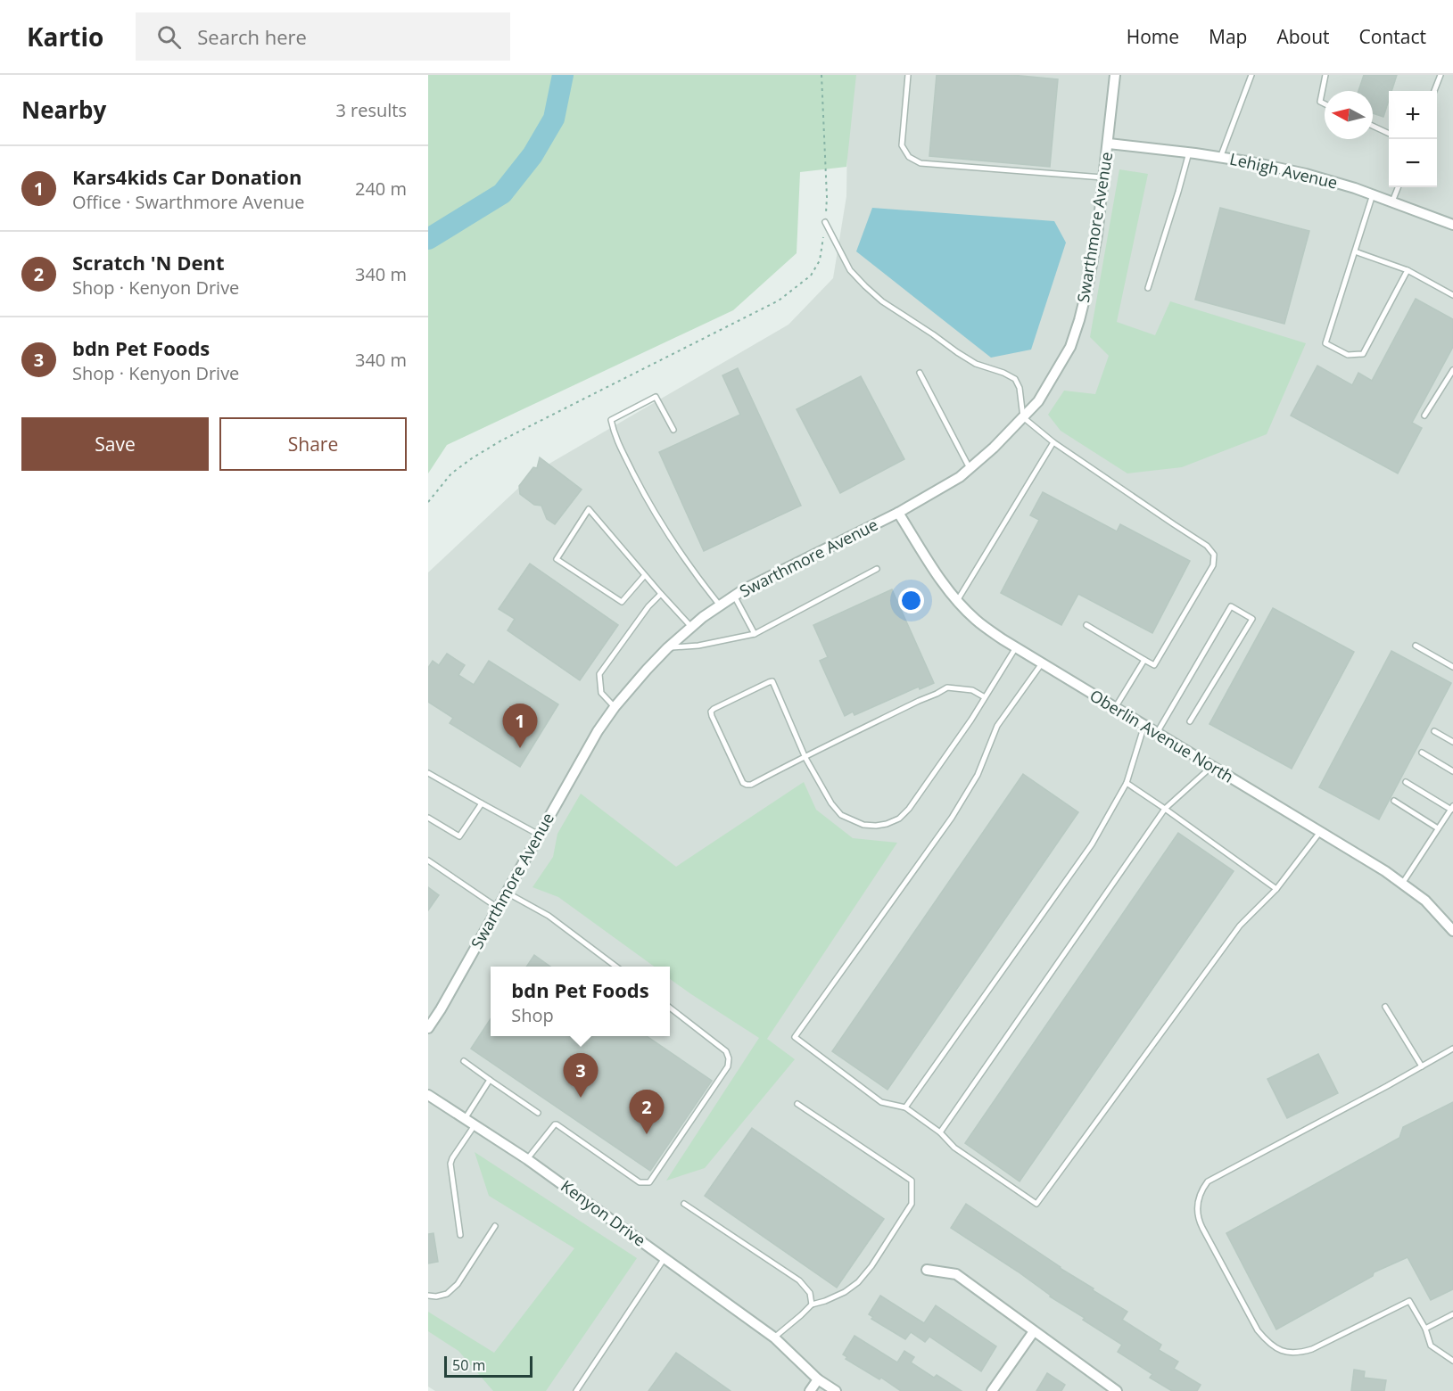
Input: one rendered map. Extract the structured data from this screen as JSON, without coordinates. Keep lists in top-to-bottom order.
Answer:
{
  "streets": {
    "street": [
      "Lehigh Avenue",
      "Swarthmore Avenue",
      "Oberlin Avenue North",
      "Kenyon Drive"
    ]
  },
  "crossings": [
    ["Lehigh Avenue", "Swarthmore Avenue"],
    ["Swarthmore Avenue", "Oberlin Avenue North"]
  ],
  "scale_bar": "50 m",
  "north": "left",
  "page": {
    "header": "Kartio",
    "search": "Search here",
    "nav": [
      "Home",
      "Map",
      "About",
      "Contact"
    ],
    "heading": ["Nearby", "3 results"],
    "map_buttons": ["+", "−"],
    "list": [
      {
        "mark": "1",
        "name": "Kars4kids Car Donation",
        "note": "Office · Swarthmore Avenue",
        "value": "240 m"
      },
      {
        "mark": "2",
        "name": "Scratch 'N Dent",
        "note": "Shop · Kenyon Drive",
        "value": "340 m"
      },
      {
        "mark": "3",
        "name": "bdn Pet Foods",
        "note": "Shop · Kenyon Drive",
        "value": "340 m"
      }
    ],
    "buttons": ["Save", "Share"],
    "pins": ["1", "3", "2"],
    "popup": ["bdn Pet Foods", "Shop"],
    "scale": "50 m"
  }
}
